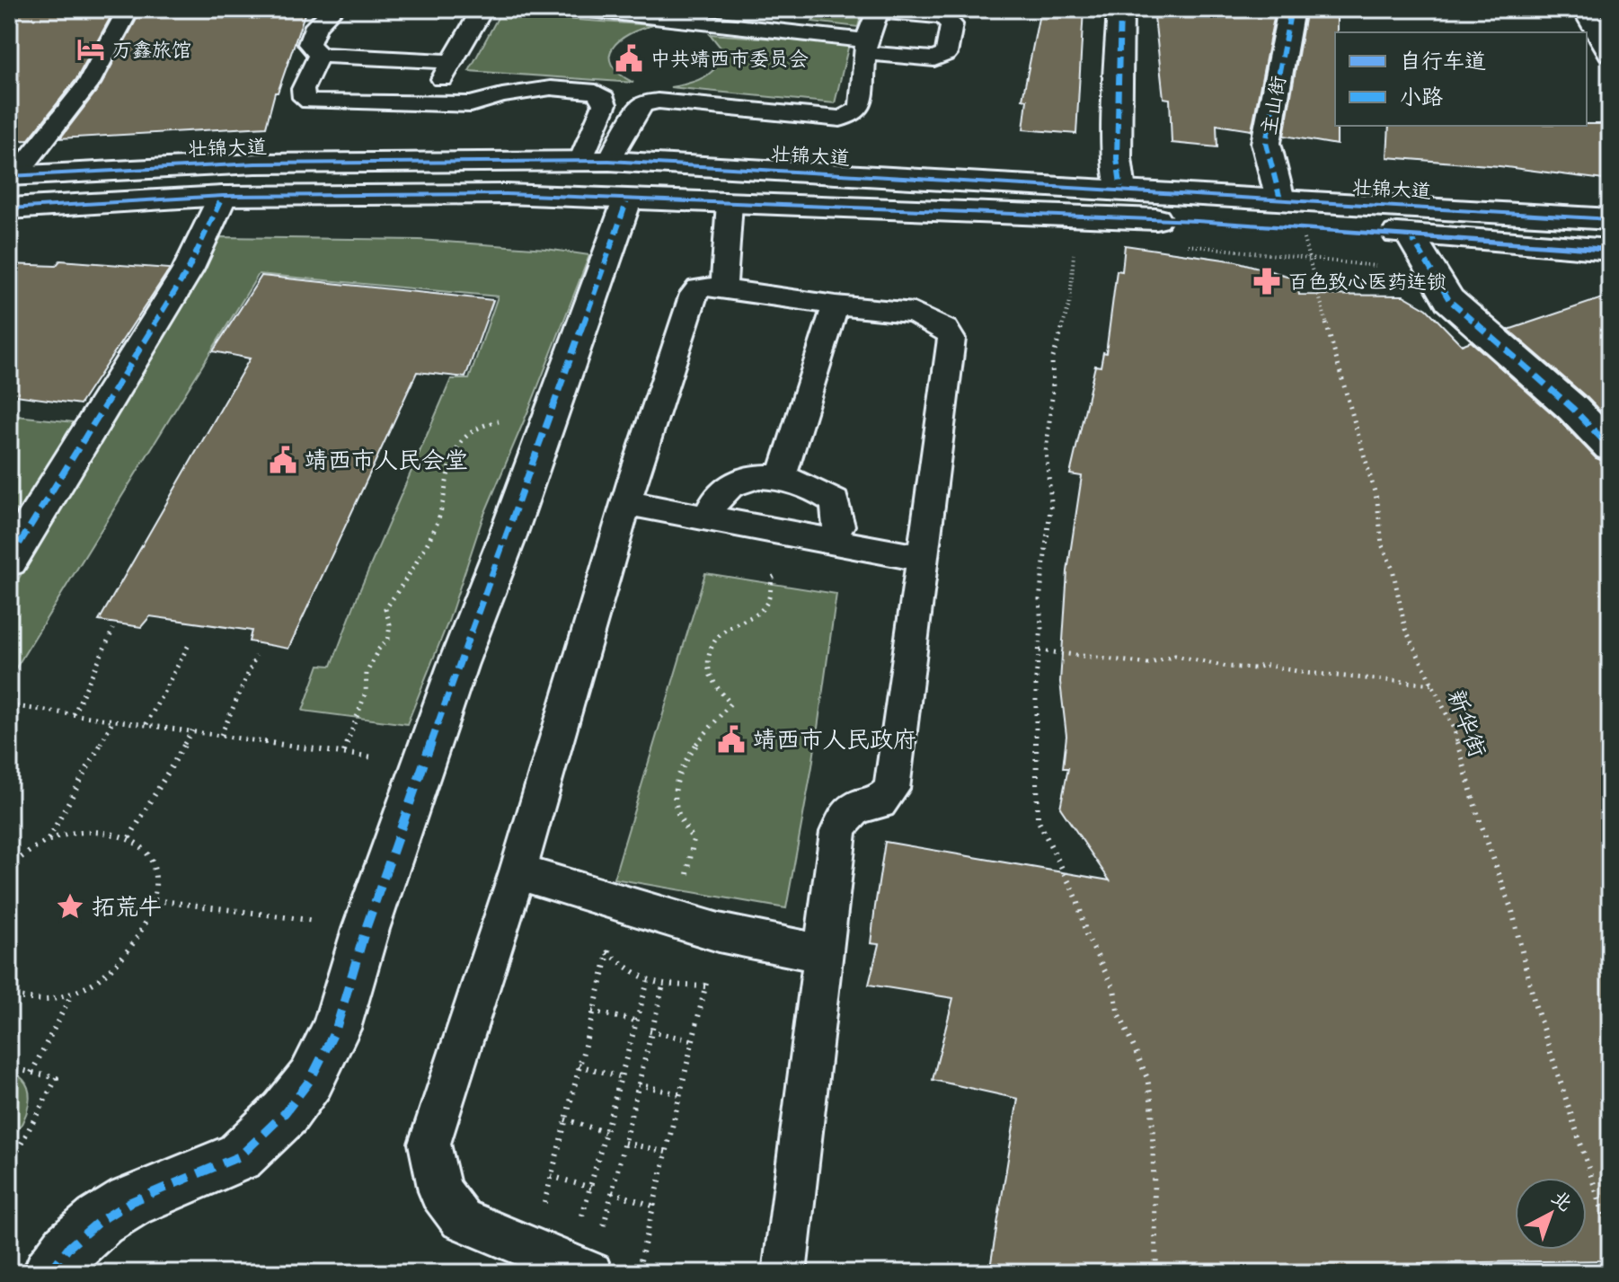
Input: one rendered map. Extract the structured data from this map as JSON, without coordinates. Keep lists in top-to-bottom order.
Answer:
{
  "streets": {
    "main road": ["主山街", "壮锦大道"],
    "path": ["新华街"]
  },
  "crossings": [
    ["主山街", "壮锦大道"],
    ["壮锦大道", "新华街"]
  ],
  "places": {
    "hotel": ["万鑫旅馆"],
    "public building": ["中共靖西市委员会", "靖西市人民会堂", "靖西市人民政府"],
    "pharmacy": ["百色致心医药连锁"],
    "place": ["拓荒牛"]
  },
  "legend": ["自行车道", "小路"],
  "north": "top right"
}
